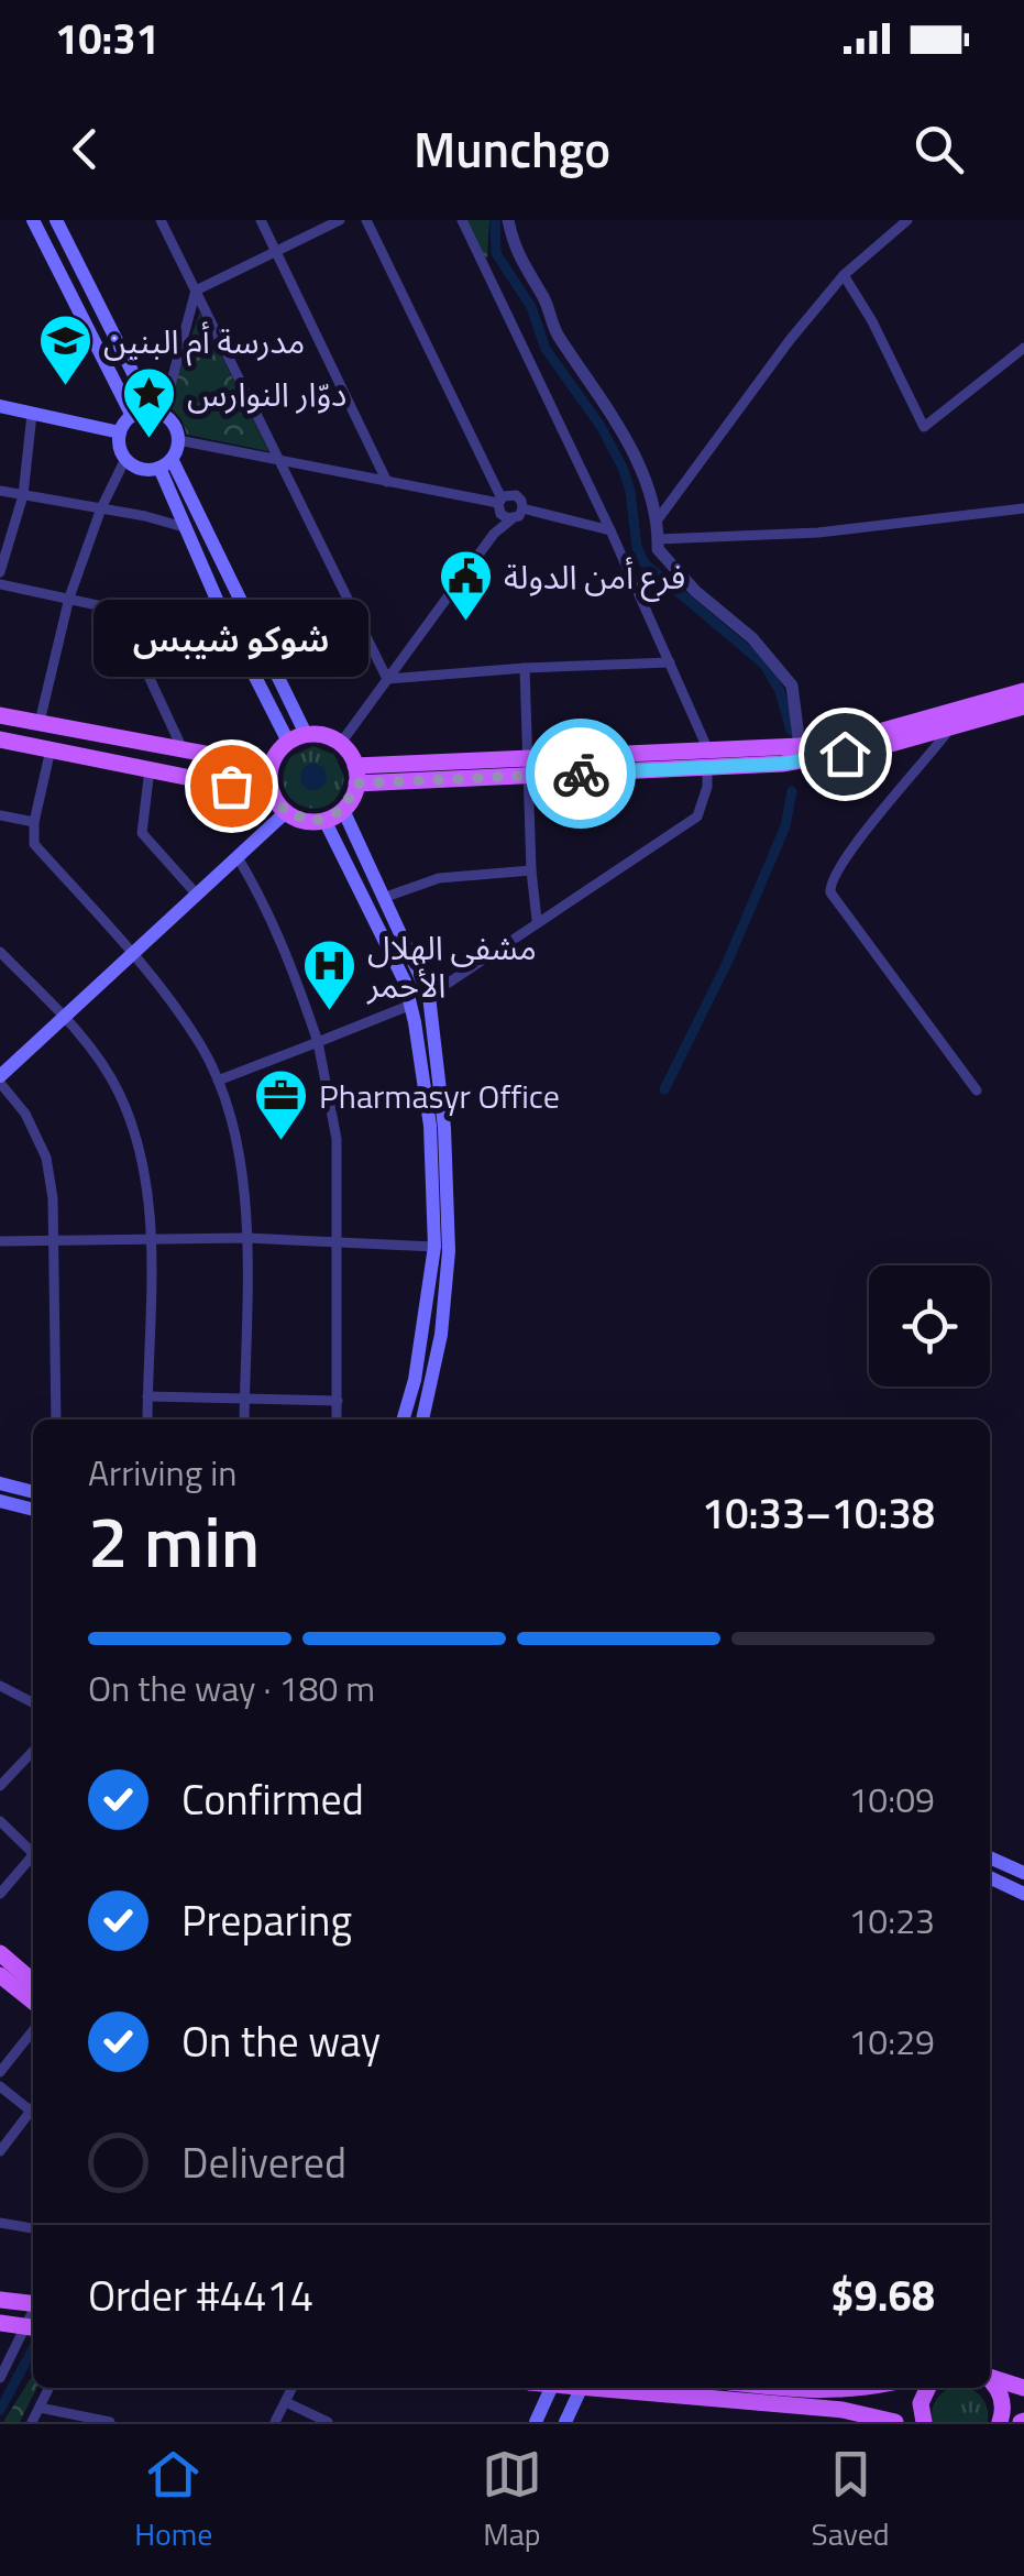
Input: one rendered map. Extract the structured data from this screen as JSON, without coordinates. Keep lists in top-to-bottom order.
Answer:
{
  "places": {
    "school or university": ["مدرسة أم البنين"],
    "place": ["دوّار النوارس"],
    "public building": ["فرع أمن الدولة"],
    "other": ["شوكو شيبس"],
    "hospital": ["مشفى الهلال الأحمر"],
    "office": ["Pharmasyr Office"]
  },
  "page": {
    "status": "10:31",
    "header": "Munchgo",
    "bubble": "شوكو شيبس",
    "heading": ["2 min", "Arriving in", "10:33–10:38"],
    "panel": ["Order #4414", "$9.68"],
    "bar": "On the way · 180 m",
    "list": [
      ["Confirmed", "10:09"],
      ["Preparing", "10:23"],
      ["On the way", "10:29"],
      "Delivered"
    ],
    "tabs": ["Home", "Map", "Saved"]
  }
}
